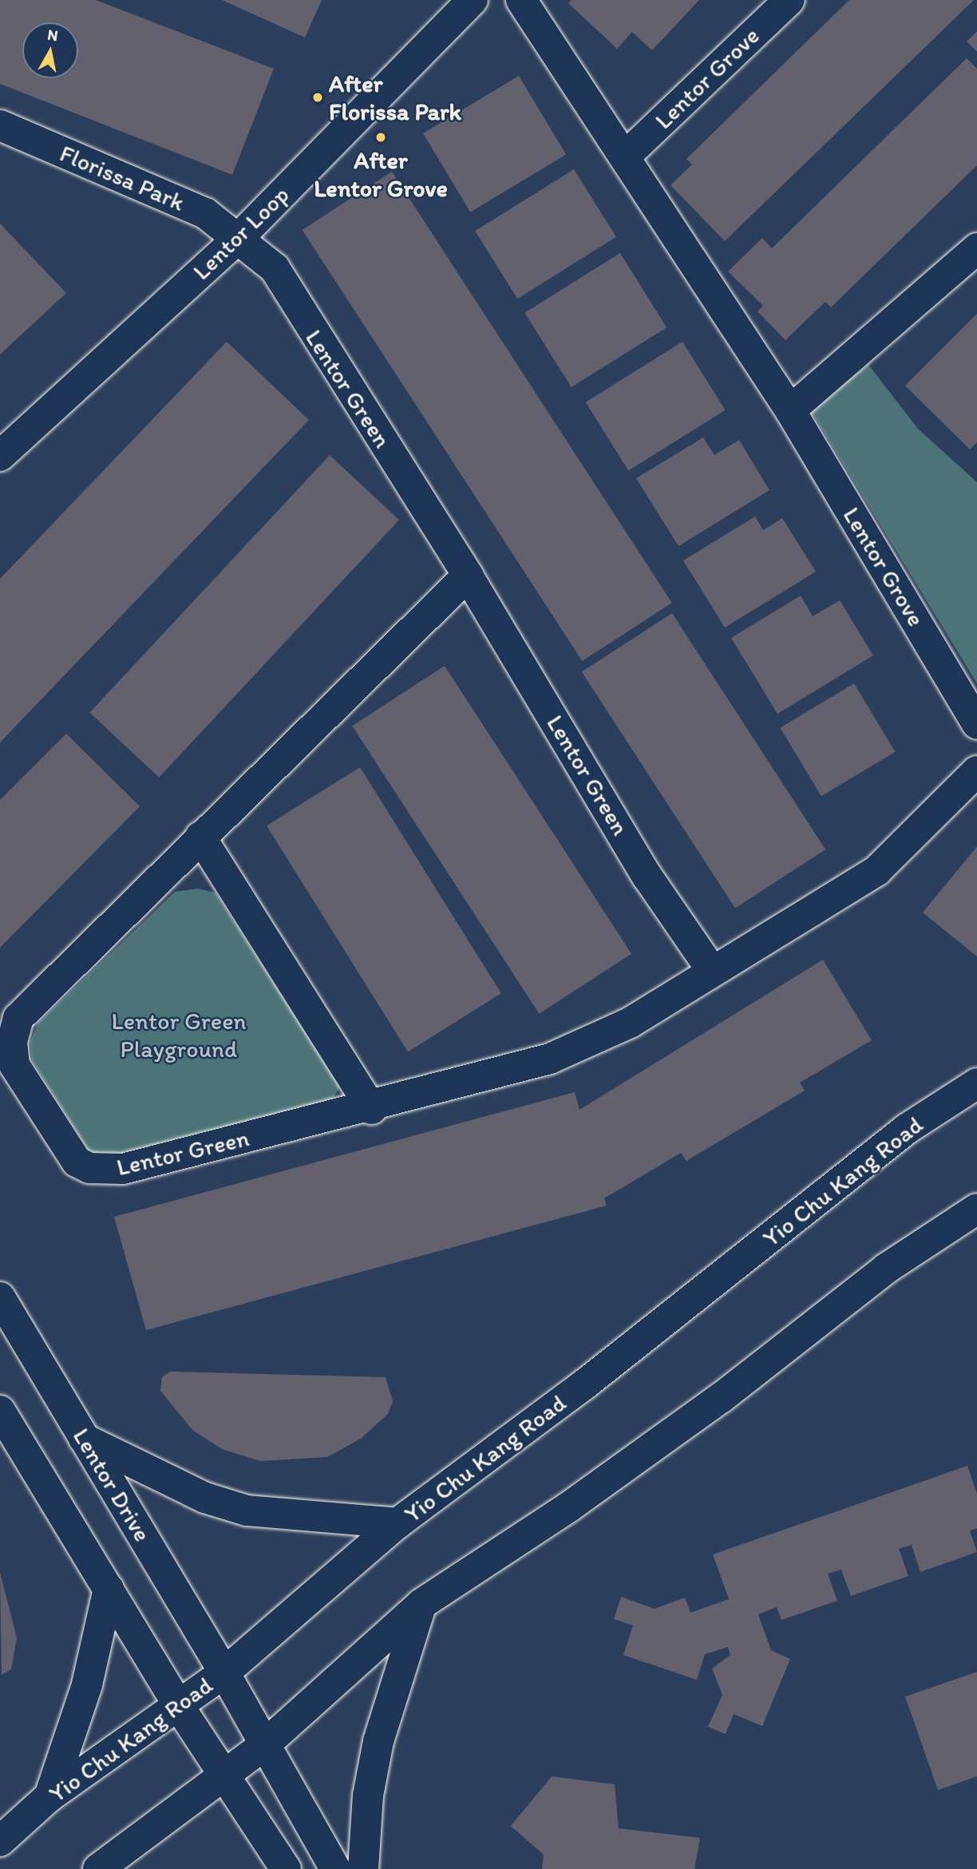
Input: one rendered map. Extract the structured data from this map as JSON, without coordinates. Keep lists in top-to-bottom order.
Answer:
{
  "streets": {
    "street": [
      "Lentor Grove",
      "Florissa Park",
      "Lentor Loop",
      "Lentor Green",
      "Yio Chu Kang Road",
      "Lentor Drive"
    ]
  },
  "crossings": [
    ["Florissa Park", "Lentor Loop"],
    ["Florissa Park", "Lentor Green"],
    ["Lentor Loop", "Lentor Green"],
    ["Yio Chu Kang Road", "Lentor Drive"]
  ],
  "parks": ["Lentor Green Playground"],
  "places": ["After Florissa Park", "After Lentor Grove"],
  "north": "top"
}
